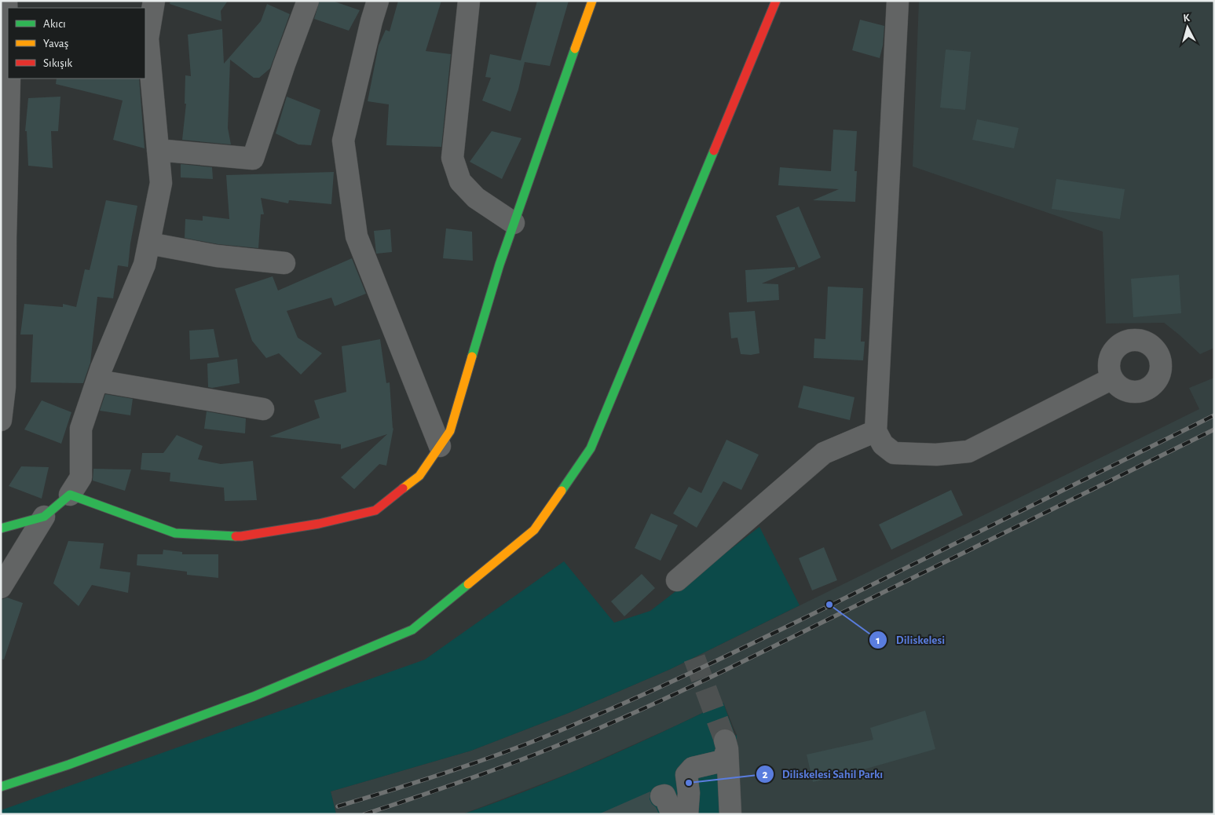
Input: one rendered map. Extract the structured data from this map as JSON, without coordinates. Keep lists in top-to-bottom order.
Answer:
{
  "places": ["Diliskelesi", "Diliskelesi Sahil Parkı"],
  "legend": ["Akıcı", "Yavaş", "Sıkışık"],
  "north": "top"
}
